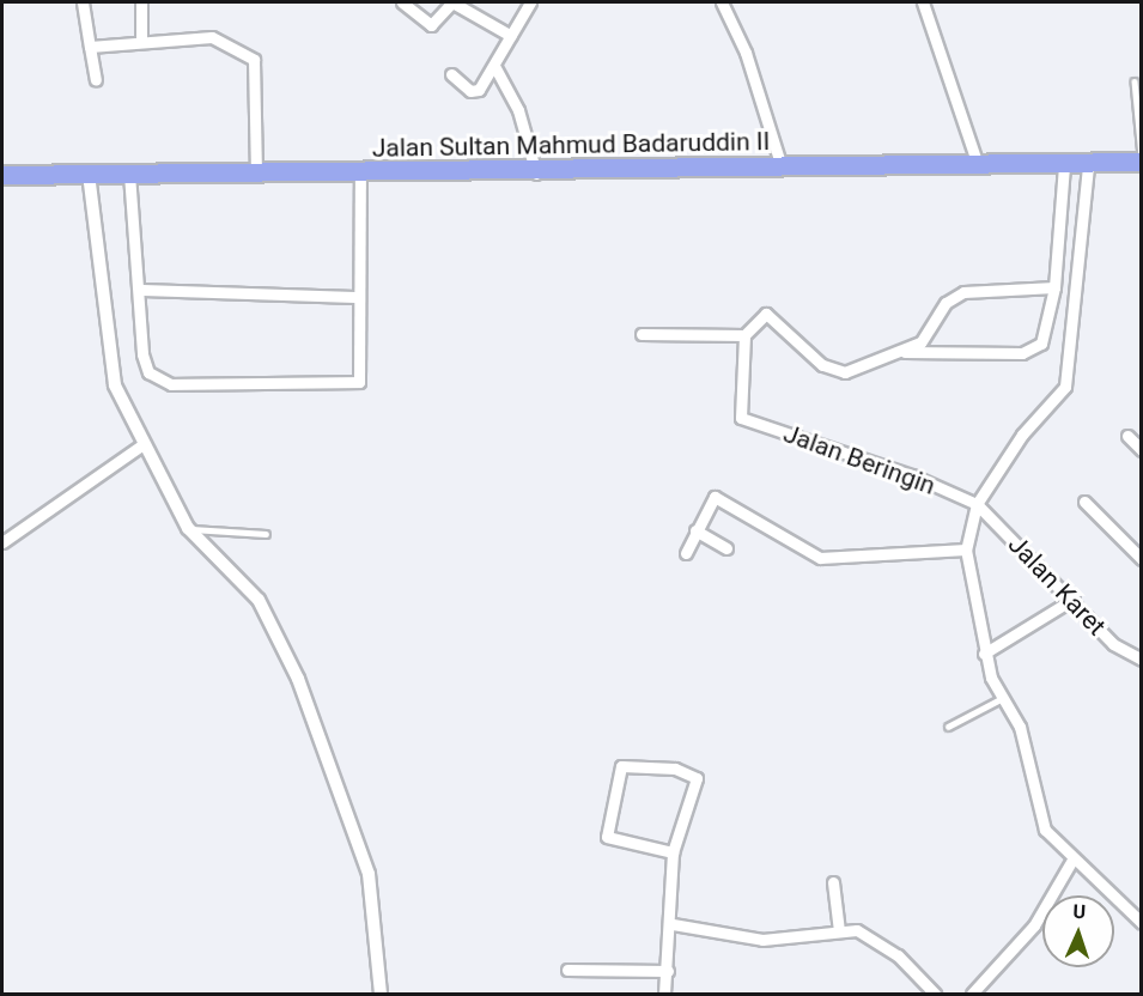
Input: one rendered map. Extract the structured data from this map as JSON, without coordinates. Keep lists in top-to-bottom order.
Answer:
{
  "streets": {
    "highway": ["Jalan Sultan Mahmud Badaruddin II"],
    "street": ["Jalan Beringin", "Jalan Karet"]
  },
  "crossings": [
    ["Jalan Beringin", "Jalan Karet"]
  ],
  "north": "top"
}
